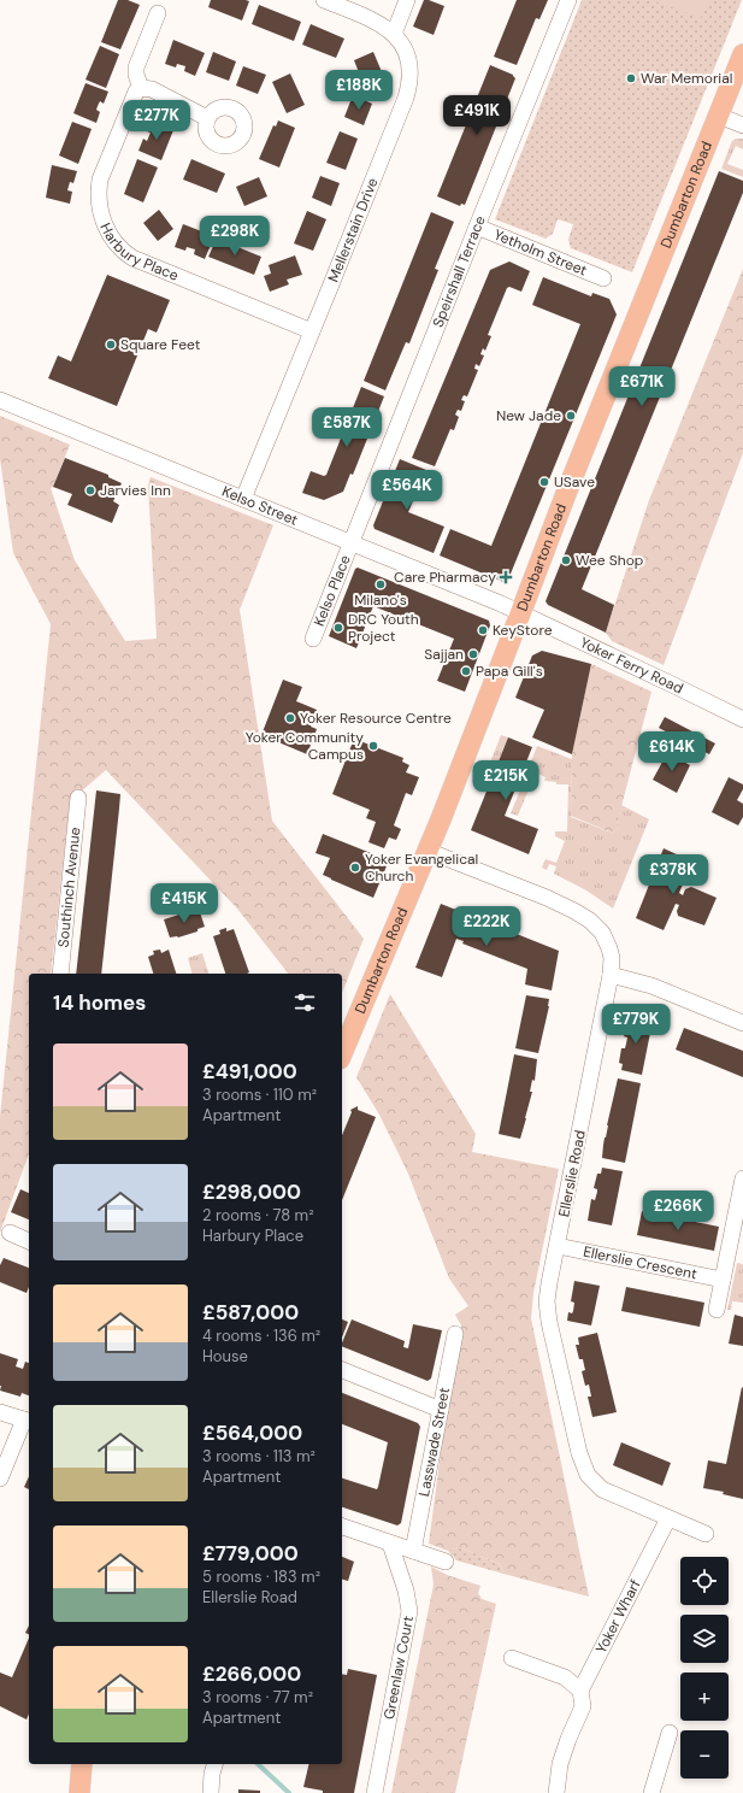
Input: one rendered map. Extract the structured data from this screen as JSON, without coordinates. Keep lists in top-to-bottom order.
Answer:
{
  "streets": {
    "main road": ["Dumbarton Road"],
    "street": [
      "Mellerstain Drive",
      "Harbury Place",
      "Yetholm Street",
      "Speirshall Terrace",
      "Kelso Street",
      "Kelso Place",
      "Yoker Ferry Road",
      "Southinch Avenue",
      "Ellerslie Road",
      "Ellerslie Crescent",
      "Lasswade Street",
      "Yoker Wharf",
      "Greenlaw Court"
    ]
  },
  "crossings": [
    ["Dumbarton Road", "Kelso Street"],
    ["Dumbarton Road", "Yoker Ferry Road"],
    ["Dumbarton Road", "Ellerslie Road"],
    ["Mellerstain Drive", "Harbury Place"],
    ["Mellerstain Drive", "Kelso Street"],
    ["Yetholm Street", "Speirshall Terrace"],
    ["Speirshall Terrace", "Kelso Street"],
    ["Speirshall Terrace", "Kelso Place"],
    ["Kelso Street", "Kelso Place"],
    ["Kelso Street", "Yoker Ferry Road"],
    ["Ellerslie Road", "Ellerslie Crescent"],
    ["Ellerslie Road", "Yoker Wharf"]
  ],
  "places": {
    "other": [
      "War Memorial",
      "Square Feet",
      "New Jade",
      "USave",
      "Jarvies Inn",
      "Wee Shop",
      "Milano's",
      "DRC Youth Project",
      "KeyStore",
      "Sajjan",
      "Papa Gill's",
      "Yoker Resource Centre",
      "Yoker Community Campus",
      "Yoker Evangelical Church"
    ],
    "health": ["Care Pharmacy"]
  },
  "page": {
    "price": [
      "£188K",
      "£491K",
      "£277K",
      "£298K",
      "£671K",
      "£587K",
      "£564K",
      "£614K",
      "£215K",
      "£378K",
      "£415K",
      "£222K",
      "£779K",
      "£266K"
    ],
    "heading": "14 homes",
    "list": [
      {
        "name": "£491,000",
        "note": "3 rooms · 110 m² · Apartment"
      },
      {
        "name": "£298,000",
        "note": "2 rooms · 78 m² · Harbury Place"
      },
      {
        "name": "£587,000",
        "note": "4 rooms · 136 m² · House"
      },
      {
        "name": "£564,000",
        "note": "3 rooms · 113 m² · Apartment"
      },
      {
        "name": "£779,000",
        "note": "5 rooms · 183 m² · Ellerslie Road"
      },
      {
        "name": "£266,000",
        "note": "3 rooms · 77 m² · Apartment"
      }
    ],
    "map_buttons": ["+", "−"]
  }
}
